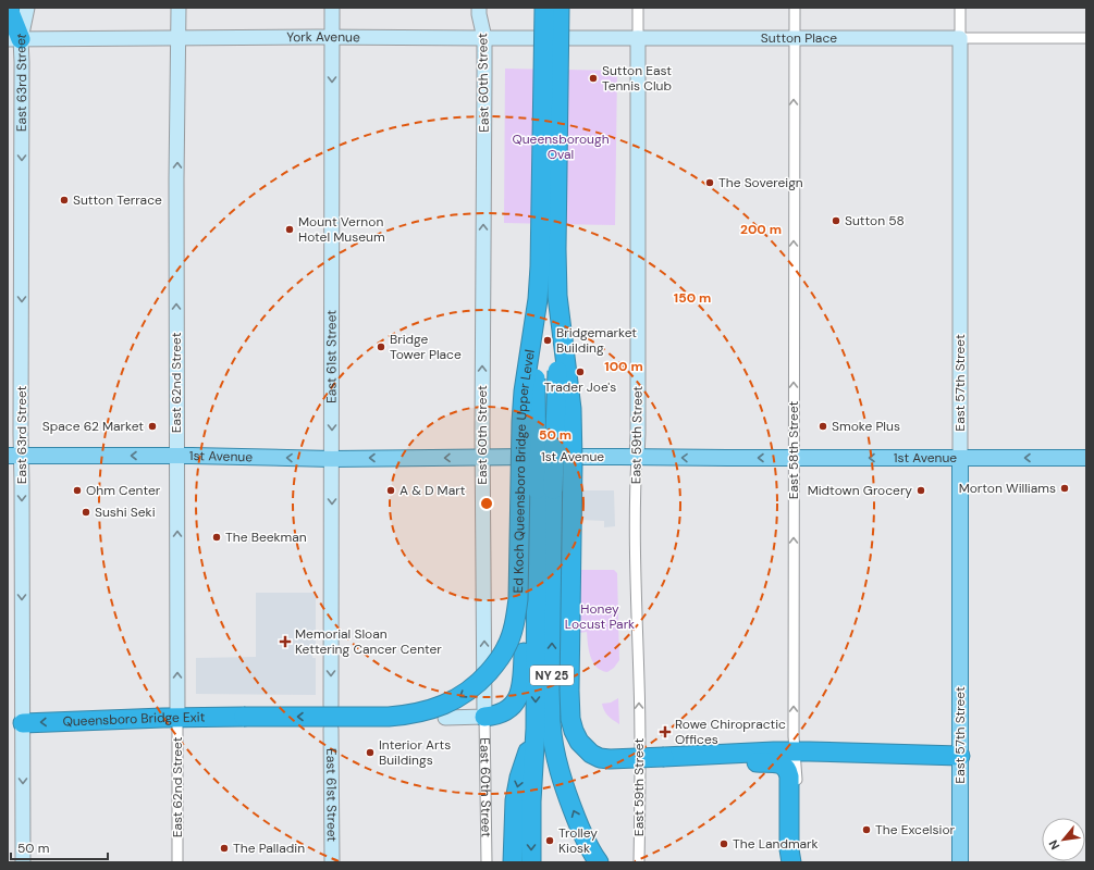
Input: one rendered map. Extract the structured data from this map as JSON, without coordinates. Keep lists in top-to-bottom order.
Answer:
{
  "streets": {
    "highway": ["Ed Koch Queensboro Bridge Upper Level", "NY 25", "Queensboro Bridge Exit"],
    "main road": [
      "York Avenue",
      "Sutton Place",
      "East 63rd Street",
      "East 60th Street",
      "East 61st Street",
      "East 62nd Street",
      "East 57th Street",
      "East 59th Street",
      "1st Avenue"
    ],
    "street": ["East 58th Street"]
  },
  "crossings": [
    ["York Avenue", "Sutton Place"],
    ["York Avenue", "East 63rd Street"],
    ["York Avenue", "East 60th Street"],
    ["York Avenue", "East 61st Street"],
    ["York Avenue", "East 62nd Street"],
    ["York Avenue", "East 59th Street"],
    ["Sutton Place", "East 57th Street"],
    ["Sutton Place", "East 59th Street"],
    ["Sutton Place", "East 58th Street"],
    ["East 63rd Street", "1st Avenue"],
    ["East 63rd Street", "Queensboro Bridge Exit"],
    ["East 60th Street", "1st Avenue"],
    ["East 61st Street", "1st Avenue"],
    ["East 62nd Street", "1st Avenue"],
    ["East 62nd Street", "Queensboro Bridge Exit"],
    ["East 57th Street", "1st Avenue"],
    ["East 59th Street", "1st Avenue"],
    ["East 58th Street", "1st Avenue"],
    ["Ed Koch Queensboro Bridge Upper Level", "Queensboro Bridge Exit"]
  ],
  "one_way": [
    "East 63rd Street",
    "East 60th Street",
    "East 61st Street",
    "East 62nd Street",
    "East 59th Street",
    "East 58th Street",
    "1st Avenue",
    "Queensboro Bridge Exit"
  ],
  "parks": ["Queensborough Oval", "Honey Locust Park"],
  "places": {
    "other": [
      "Sutton East Tennis Club",
      "The Sovereign",
      "Sutton Terrace",
      "Sutton 58",
      "Mount Vernon Hotel Museum",
      "Bridgemarket Building",
      "Bridge Tower Place",
      "Trader Joe's",
      "Space 62 Market",
      "Smoke Plus",
      "Morton Williams",
      "Ohm Center",
      "A & D Mart",
      "Midtown Grocery",
      "Sushi Seki",
      "The Beekman",
      "Interior Arts Buildings",
      "The Excelsior",
      "Trolley Kiosk",
      "The Landmark",
      "The Palladin"
    ],
    "health": ["Memorial Sloan Kettering Cancer Center", "Rowe Chiropractic Offices"]
  },
  "scale_bar": "50 m",
  "north": "bottom left",
  "rings": [
    "200 m",
    "150 m",
    "100 m",
    "50 m"
  ]
}
